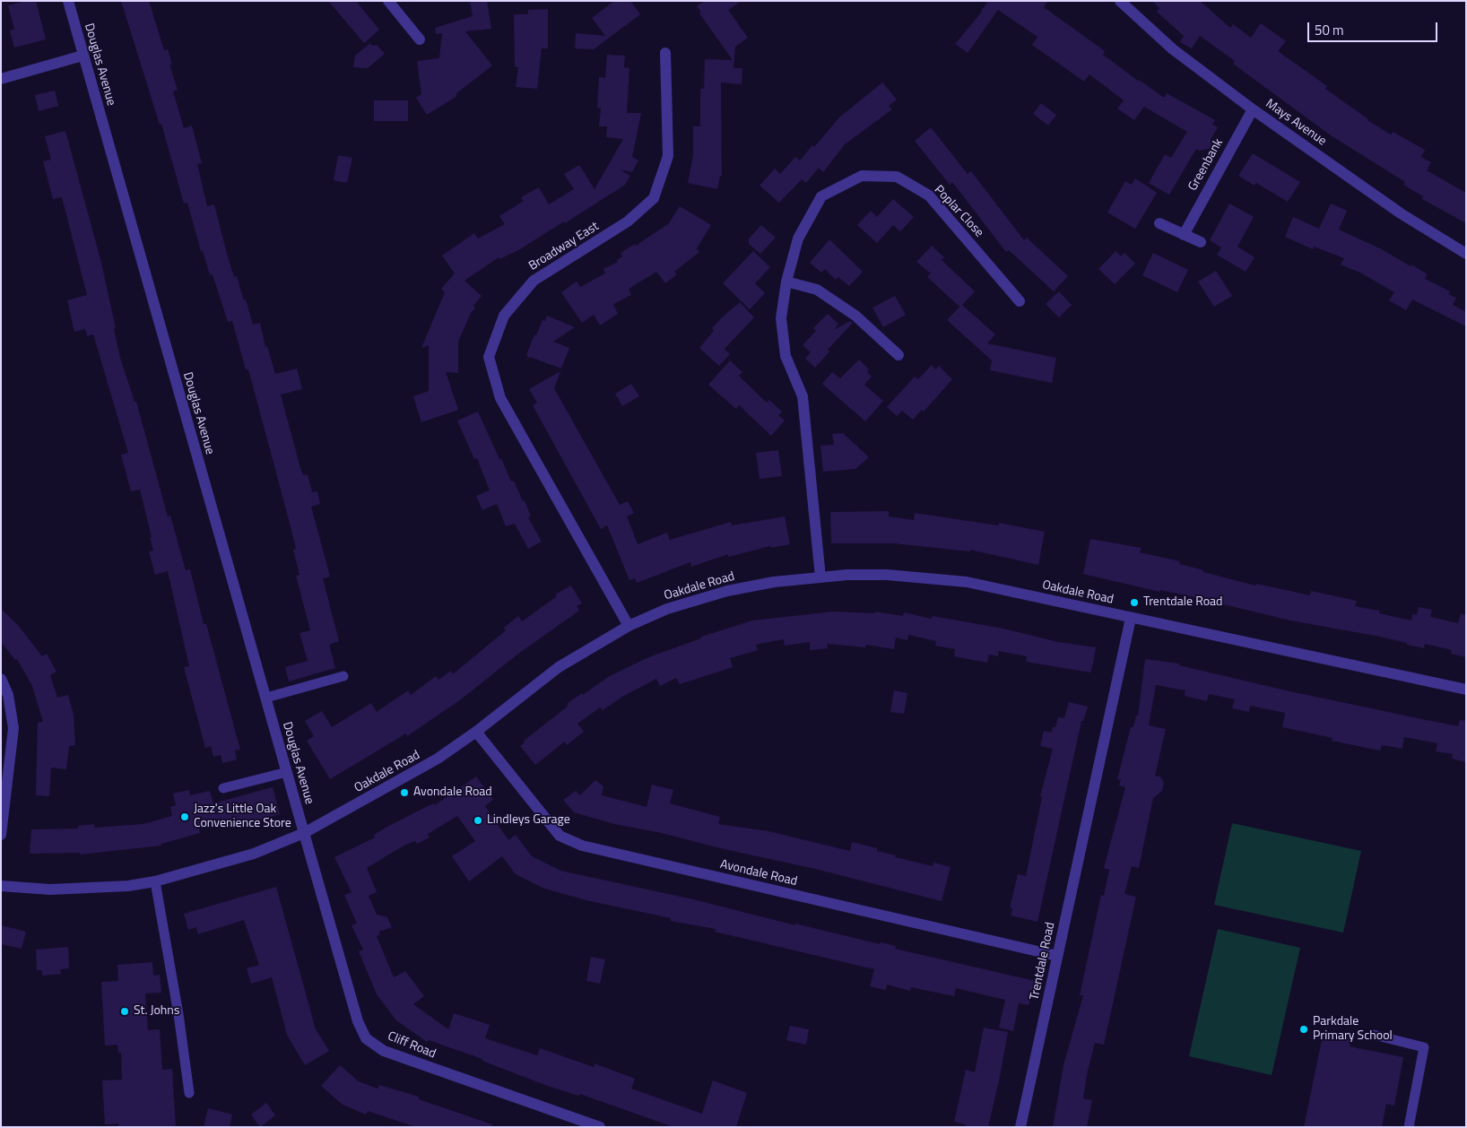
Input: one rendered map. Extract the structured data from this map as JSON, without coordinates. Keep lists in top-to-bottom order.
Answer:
{
  "streets": {
    "street": [
      "Douglas Avenue",
      "Mays Avenue",
      "Greenbank",
      "Poplar Close",
      "Broadway East",
      "Oakdale Road",
      "Avondale Road",
      "Trentdale Road",
      "Cliff Road"
    ]
  },
  "crossings": [
    ["Douglas Avenue", "Oakdale Road"],
    ["Douglas Avenue", "Cliff Road"],
    ["Mays Avenue", "Greenbank"],
    ["Poplar Close", "Oakdale Road"],
    ["Broadway East", "Oakdale Road"],
    ["Oakdale Road", "Avondale Road"],
    ["Oakdale Road", "Trentdale Road"],
    ["Oakdale Road", "Cliff Road"],
    ["Avondale Road", "Trentdale Road"]
  ],
  "places": [
    "Trentdale Road",
    "Avondale Road",
    "Jazz's Little Oak Convenience Store",
    "Lindleys Garage",
    "St. Johns",
    "Parkdale Primary School"
  ],
  "scale_bar": "50 m"
}
